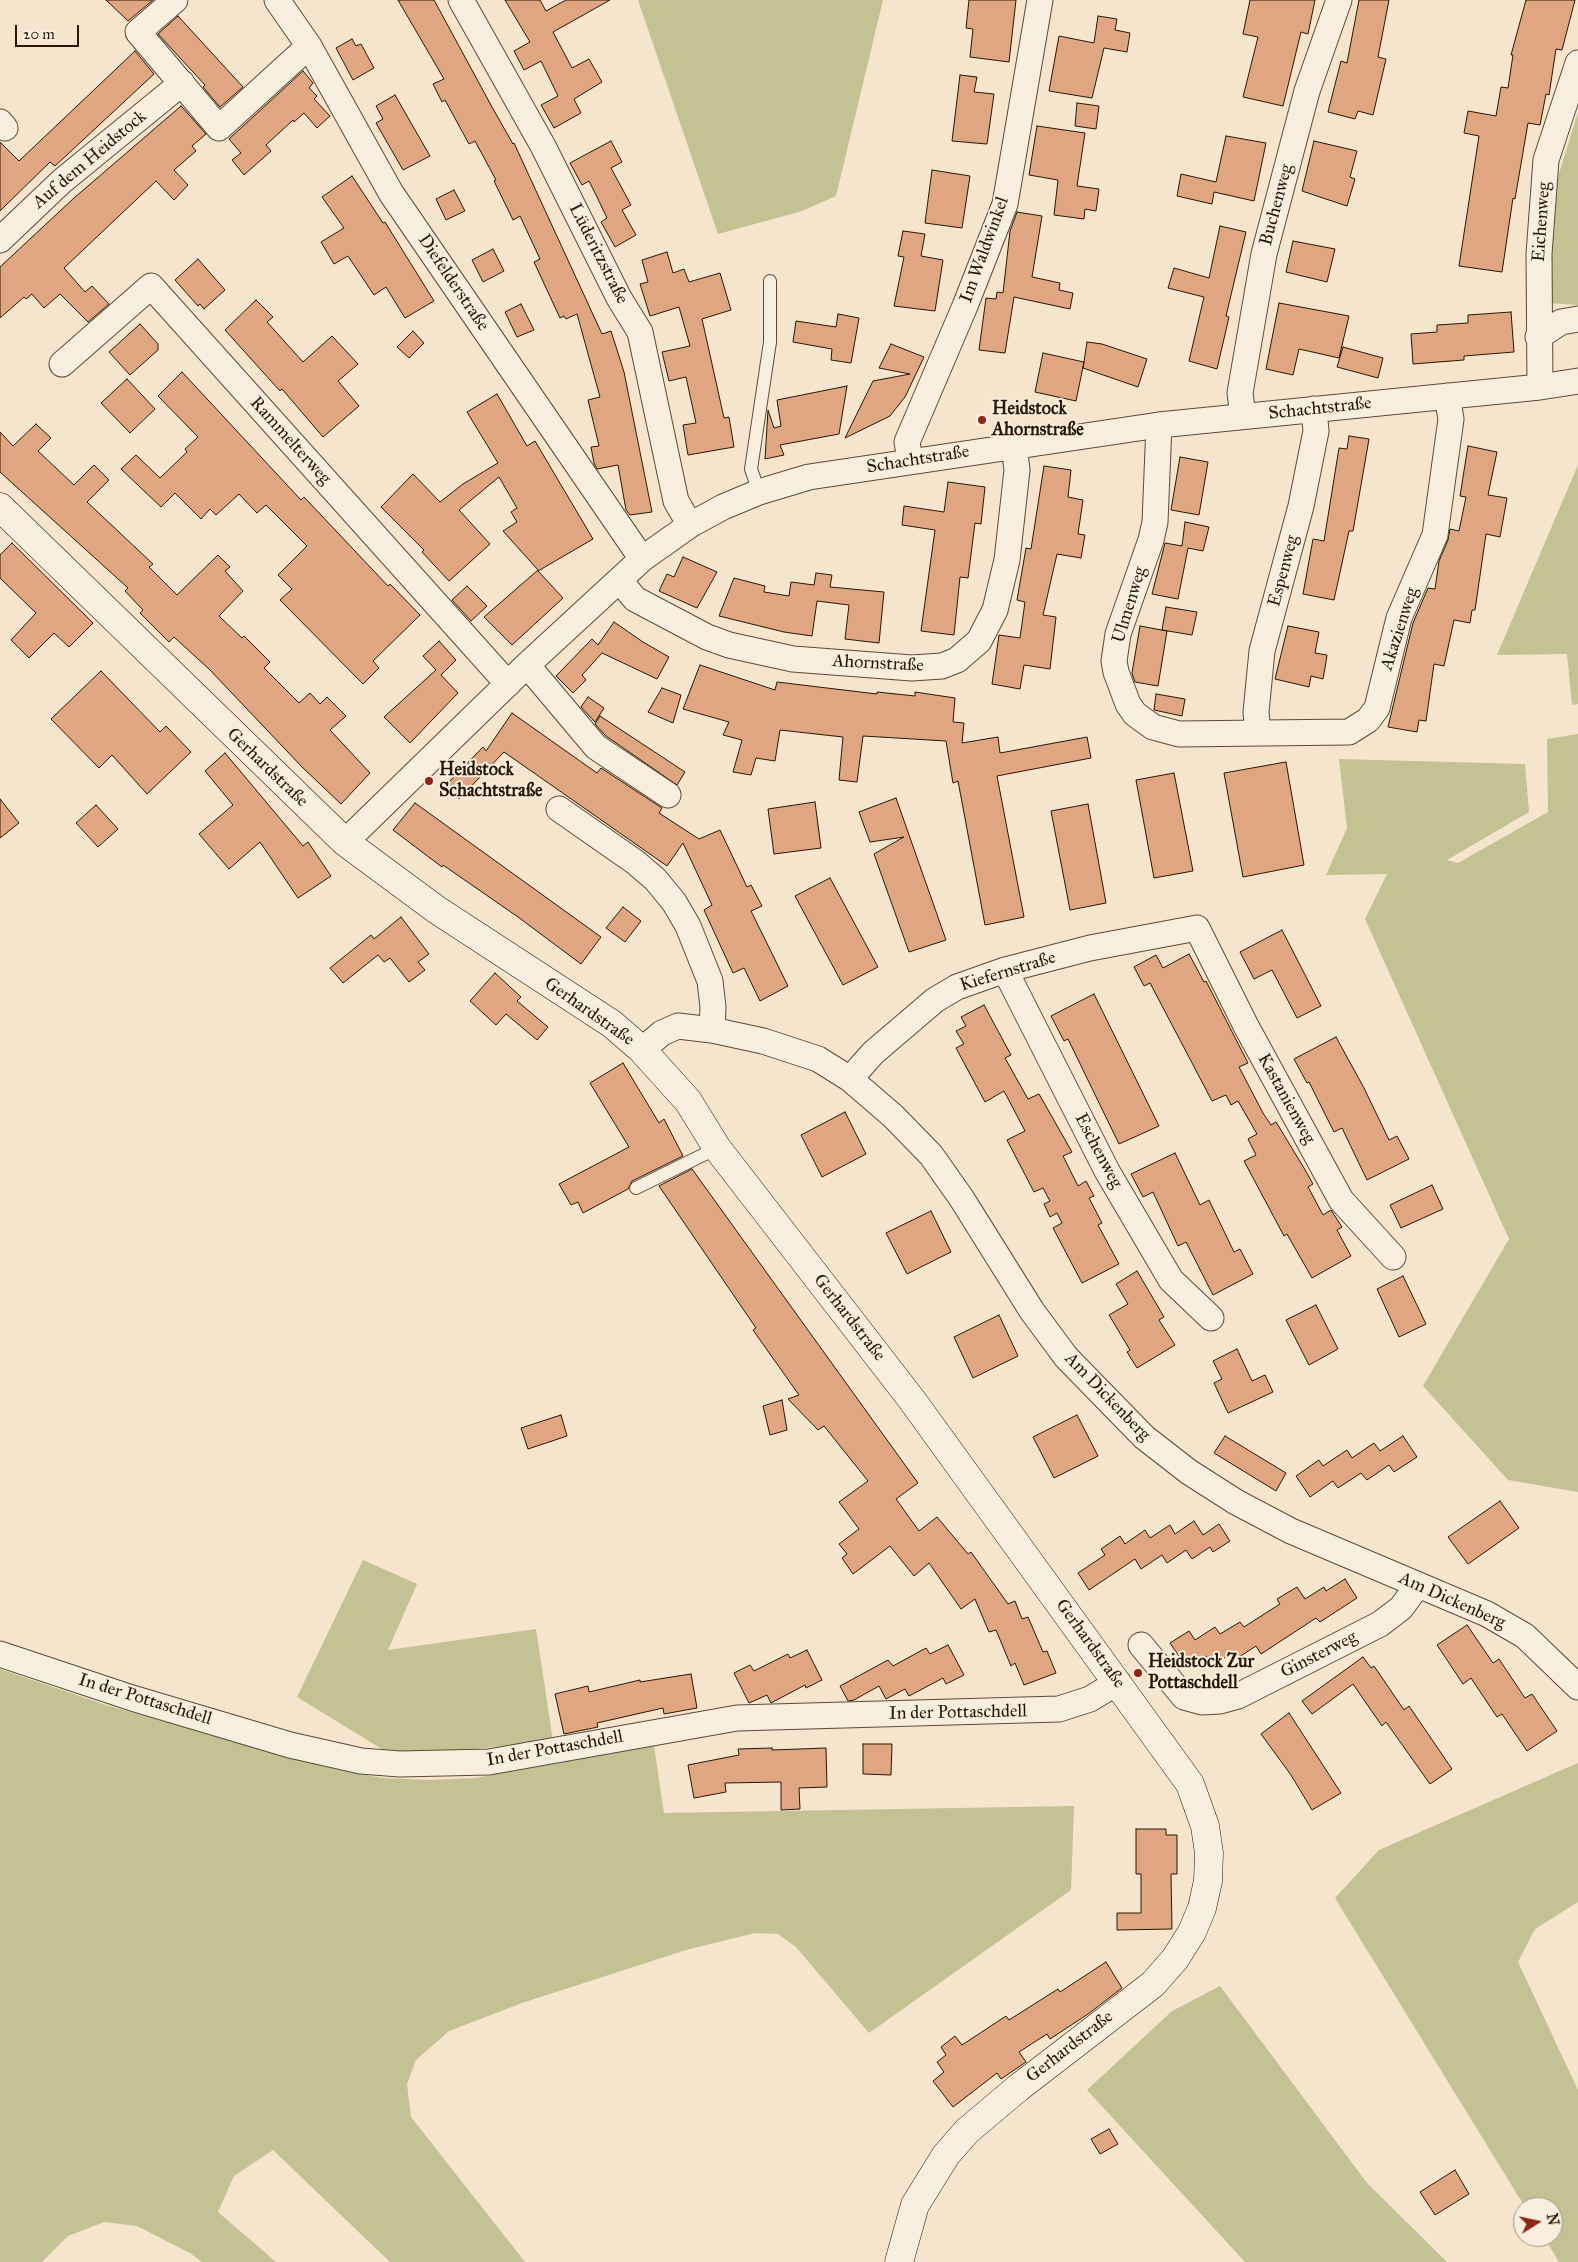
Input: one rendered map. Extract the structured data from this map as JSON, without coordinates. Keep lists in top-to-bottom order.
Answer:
{
  "streets": {
    "street": [
      "Auf dem Heidstock",
      "Buchenweg",
      "Eichenweg",
      "Im Waldwinkel",
      "Lüderitzstraße",
      "Diefelderstraße",
      "Schachtstraße",
      "Rammelterweg",
      "Espenweg",
      "Ulmenweg",
      "Akazienweg",
      "Ahornstraße",
      "Gerhardstraße",
      "Kiefernstraße",
      "Kastanienweg",
      "Eschenweg",
      "Am Dickenberg",
      "Ginsterweg",
      "In der Pottaschdell"
    ]
  },
  "crossings": [
    ["Buchenweg", "Schachtstraße"],
    ["Eichenweg", "Schachtstraße"],
    ["Im Waldwinkel", "Schachtstraße"],
    ["Lüderitzstraße", "Schachtstraße"],
    ["Diefelderstraße", "Schachtstraße"],
    ["Schachtstraße", "Rammelterweg"],
    ["Schachtstraße", "Espenweg"],
    ["Schachtstraße", "Ulmenweg"],
    ["Schachtstraße", "Akazienweg"],
    ["Schachtstraße", "Ahornstraße"],
    ["Schachtstraße", "Gerhardstraße"],
    ["Espenweg", "Ulmenweg"],
    ["Espenweg", "Akazienweg"],
    ["Ulmenweg", "Akazienweg"],
    ["Gerhardstraße", "Am Dickenberg"],
    ["Gerhardstraße", "In der Pottaschdell"],
    ["Kiefernstraße", "Kastanienweg"],
    ["Kiefernstraße", "Eschenweg"],
    ["Kiefernstraße", "Am Dickenberg"],
    ["Am Dickenberg", "Ginsterweg"]
  ],
  "places": ["Heidstock Ahornstraße", "Heidstock Schachtstraße", "Heidstock Zur Pottaschdell"],
  "scale_bar": "20 m",
  "north": "right"
}
